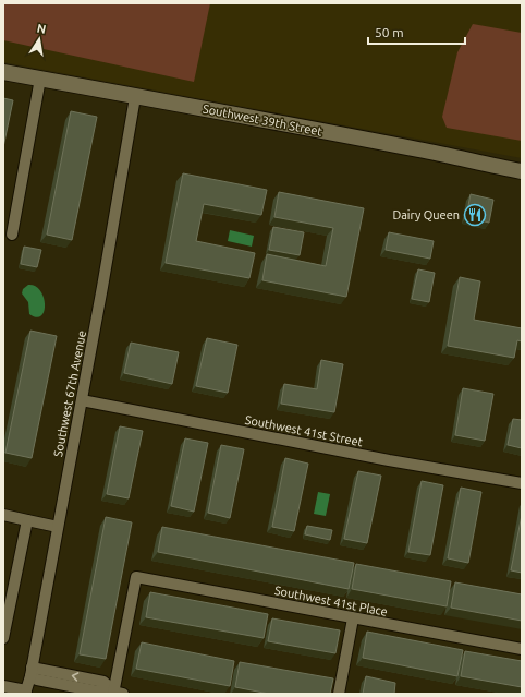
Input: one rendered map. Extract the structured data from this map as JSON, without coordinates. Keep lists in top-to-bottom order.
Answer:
{
  "streets": {
    "street": [
      "Southwest 39th Street",
      "Southwest 67th Avenue",
      "Southwest 41st Street",
      "Southwest 41st Place"
    ]
  },
  "crossings": [
    ["Southwest 39th Street", "Southwest 67th Avenue"],
    ["Southwest 67th Avenue", "Southwest 41st Street"]
  ],
  "places": {
    "restaurant": ["Dairy Queen"]
  },
  "scale_bar": "50 m",
  "north": "top"
}
